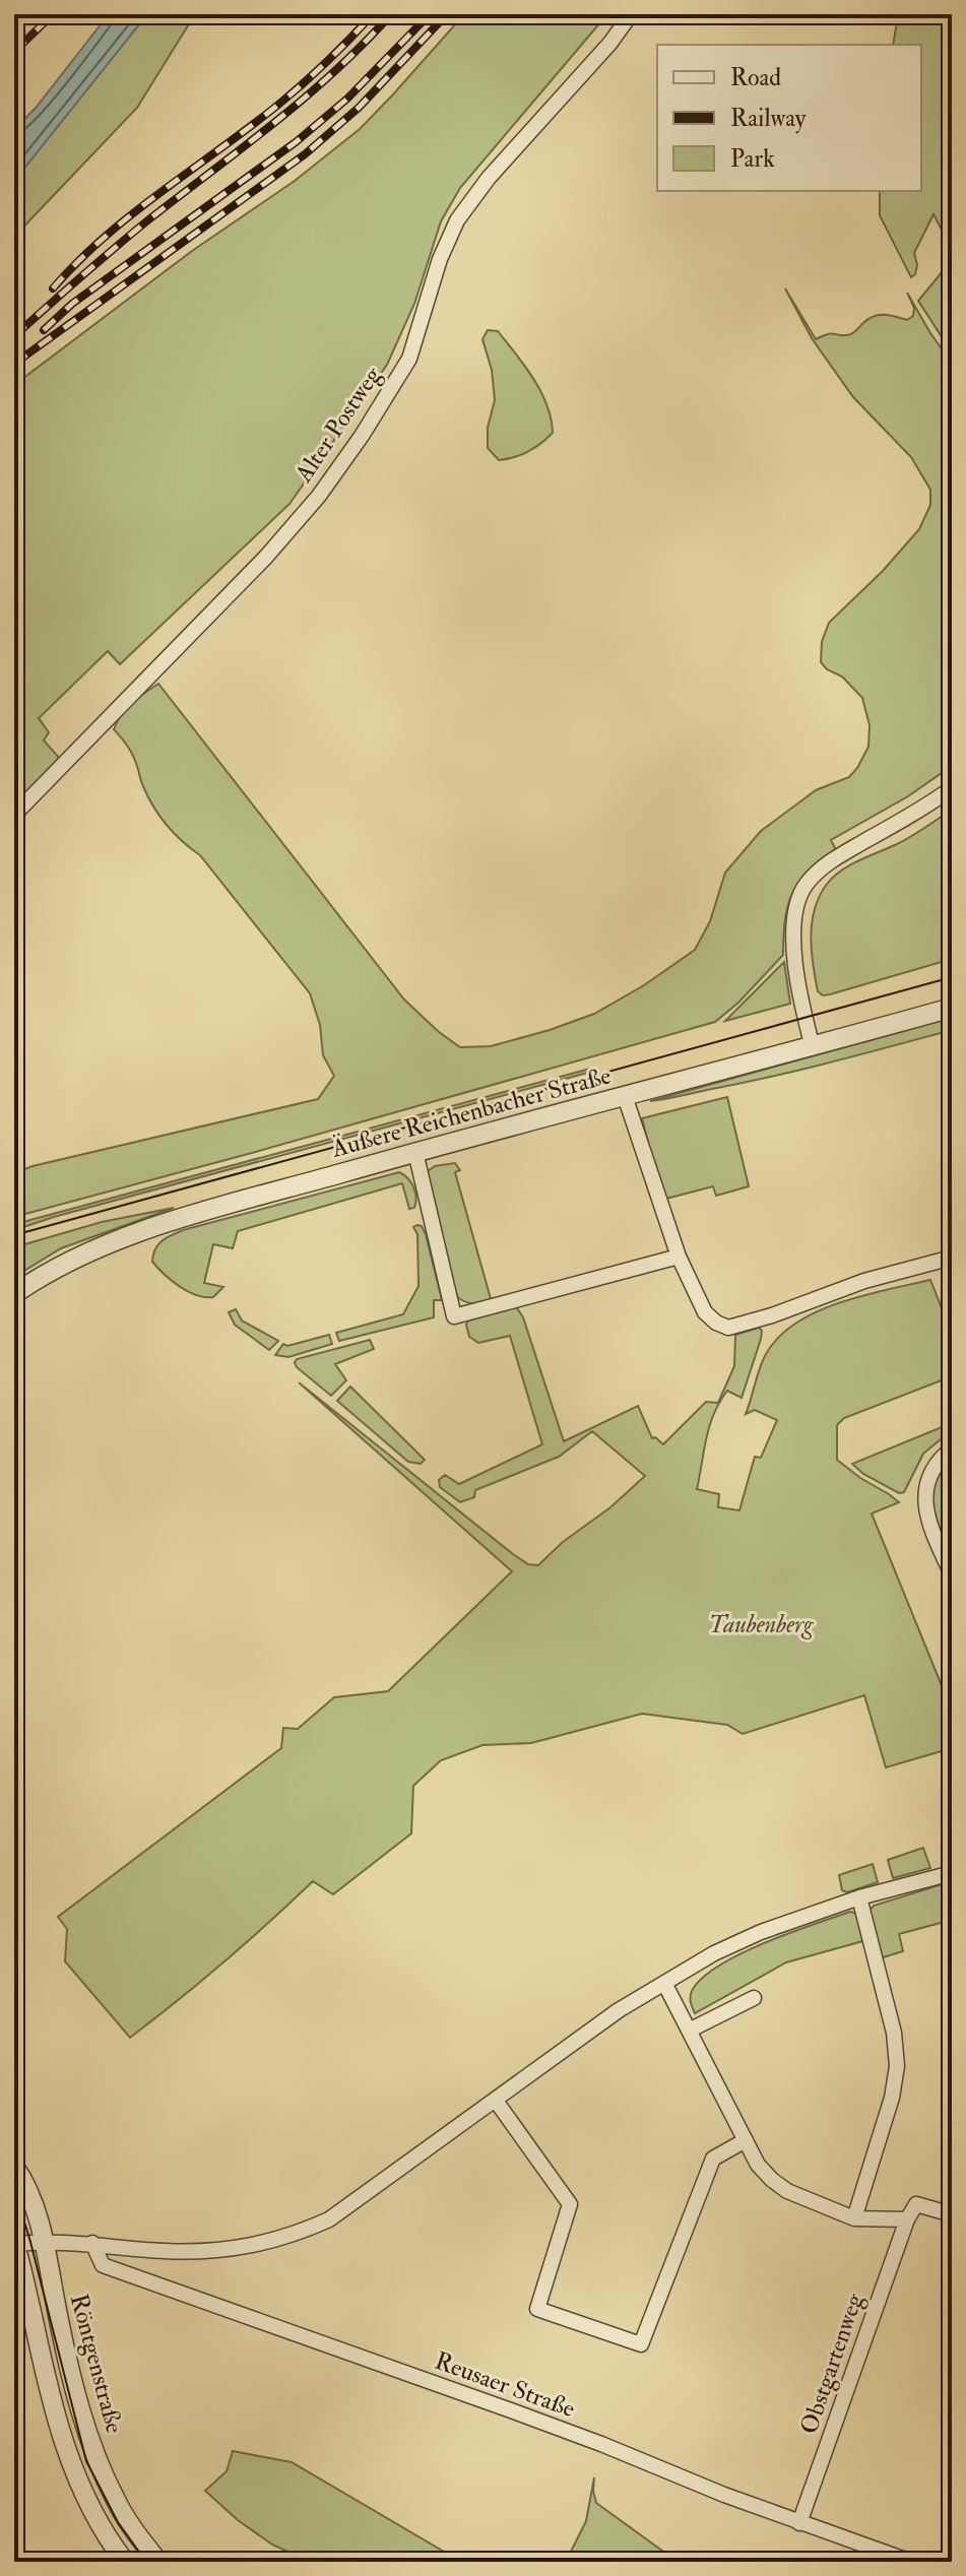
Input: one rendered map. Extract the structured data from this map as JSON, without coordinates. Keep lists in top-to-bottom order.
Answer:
{
  "streets": {
    "street": [
      "Alter Postweg",
      "Äußere Reichenbacher Straße",
      "Röntgenstraße",
      "Obstgartenweg",
      "Reusaer Straße"
    ]
  },
  "crossings": [
    ["Obstgartenweg", "Reusaer Straße"]
  ],
  "parks": ["Taubenberg"],
  "legend": ["Road", "Railway", "Park"]
}
